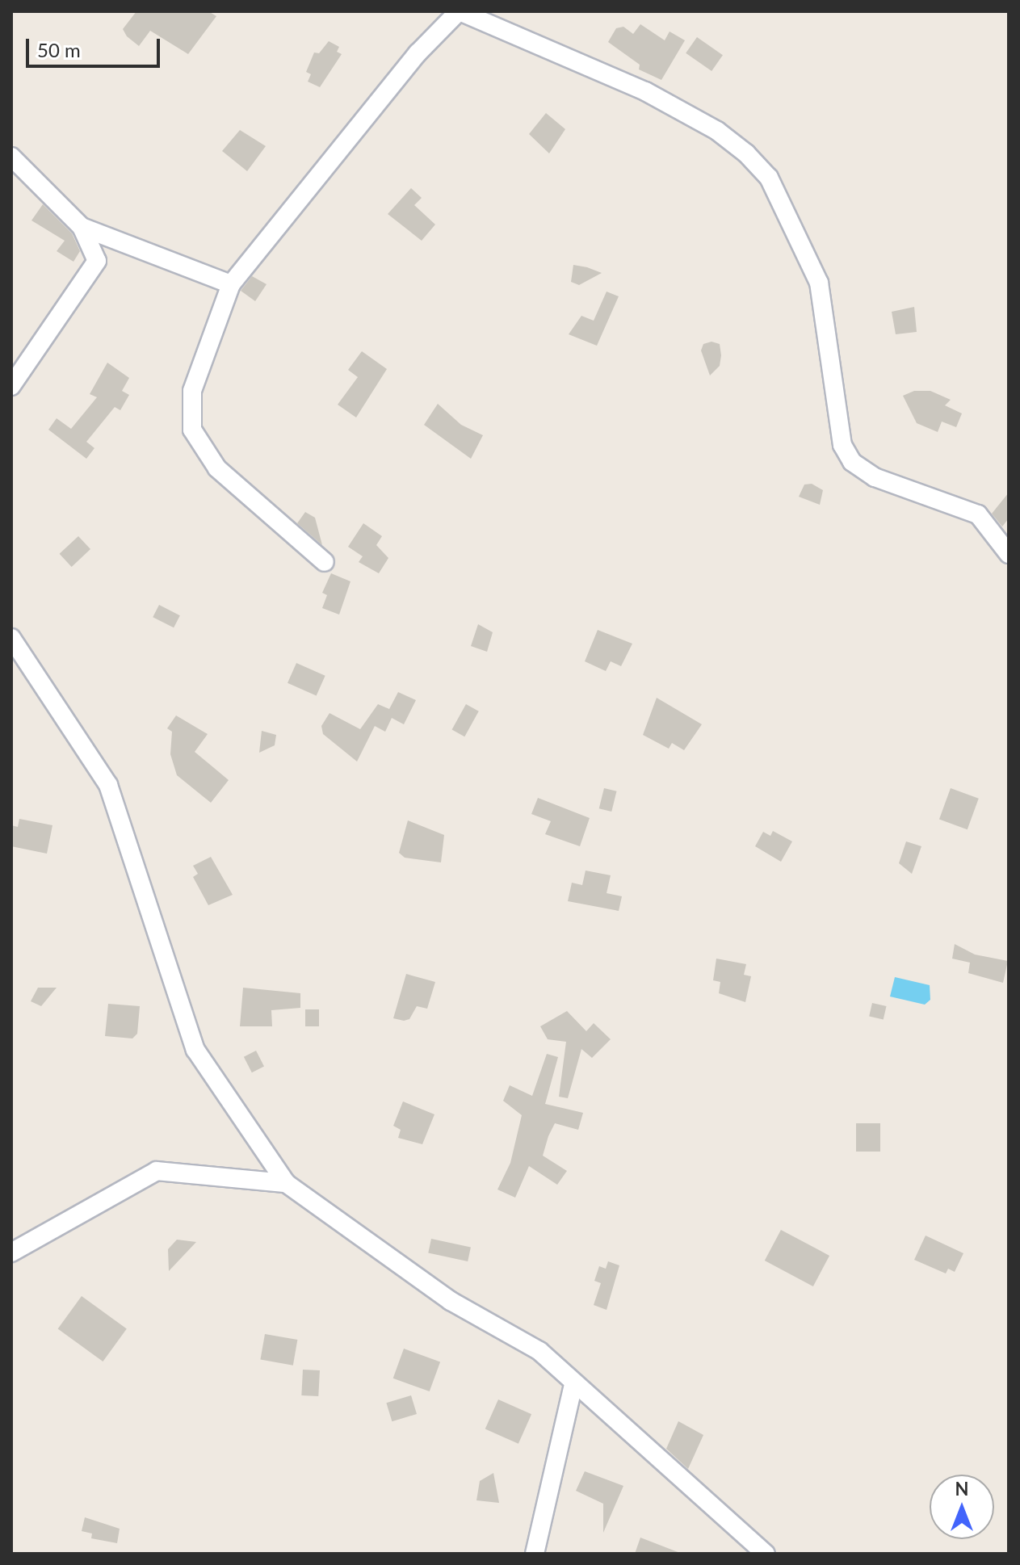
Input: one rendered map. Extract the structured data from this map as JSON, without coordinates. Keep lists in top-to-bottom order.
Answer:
{
  "scale_bar": "50 m",
  "north": "top"
}
